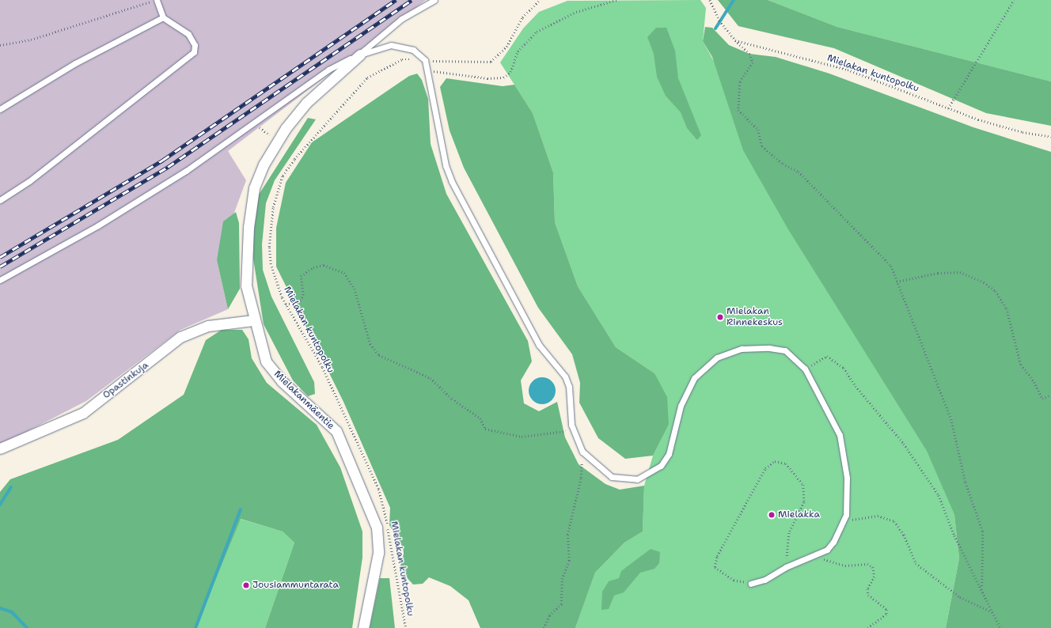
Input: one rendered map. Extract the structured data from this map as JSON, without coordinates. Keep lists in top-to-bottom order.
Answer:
{
  "streets": {
    "street": ["Opastinkuja", "Mielakanmäentie"],
    "path": ["Mielakan kuntopolku"]
  },
  "crossings": [
    ["Opastinkuja", "Mielakanmäentie"]
  ],
  "places": ["Mielakan Rinnekeskus", "Mielakka", "Jousiammuntarata"]
}
